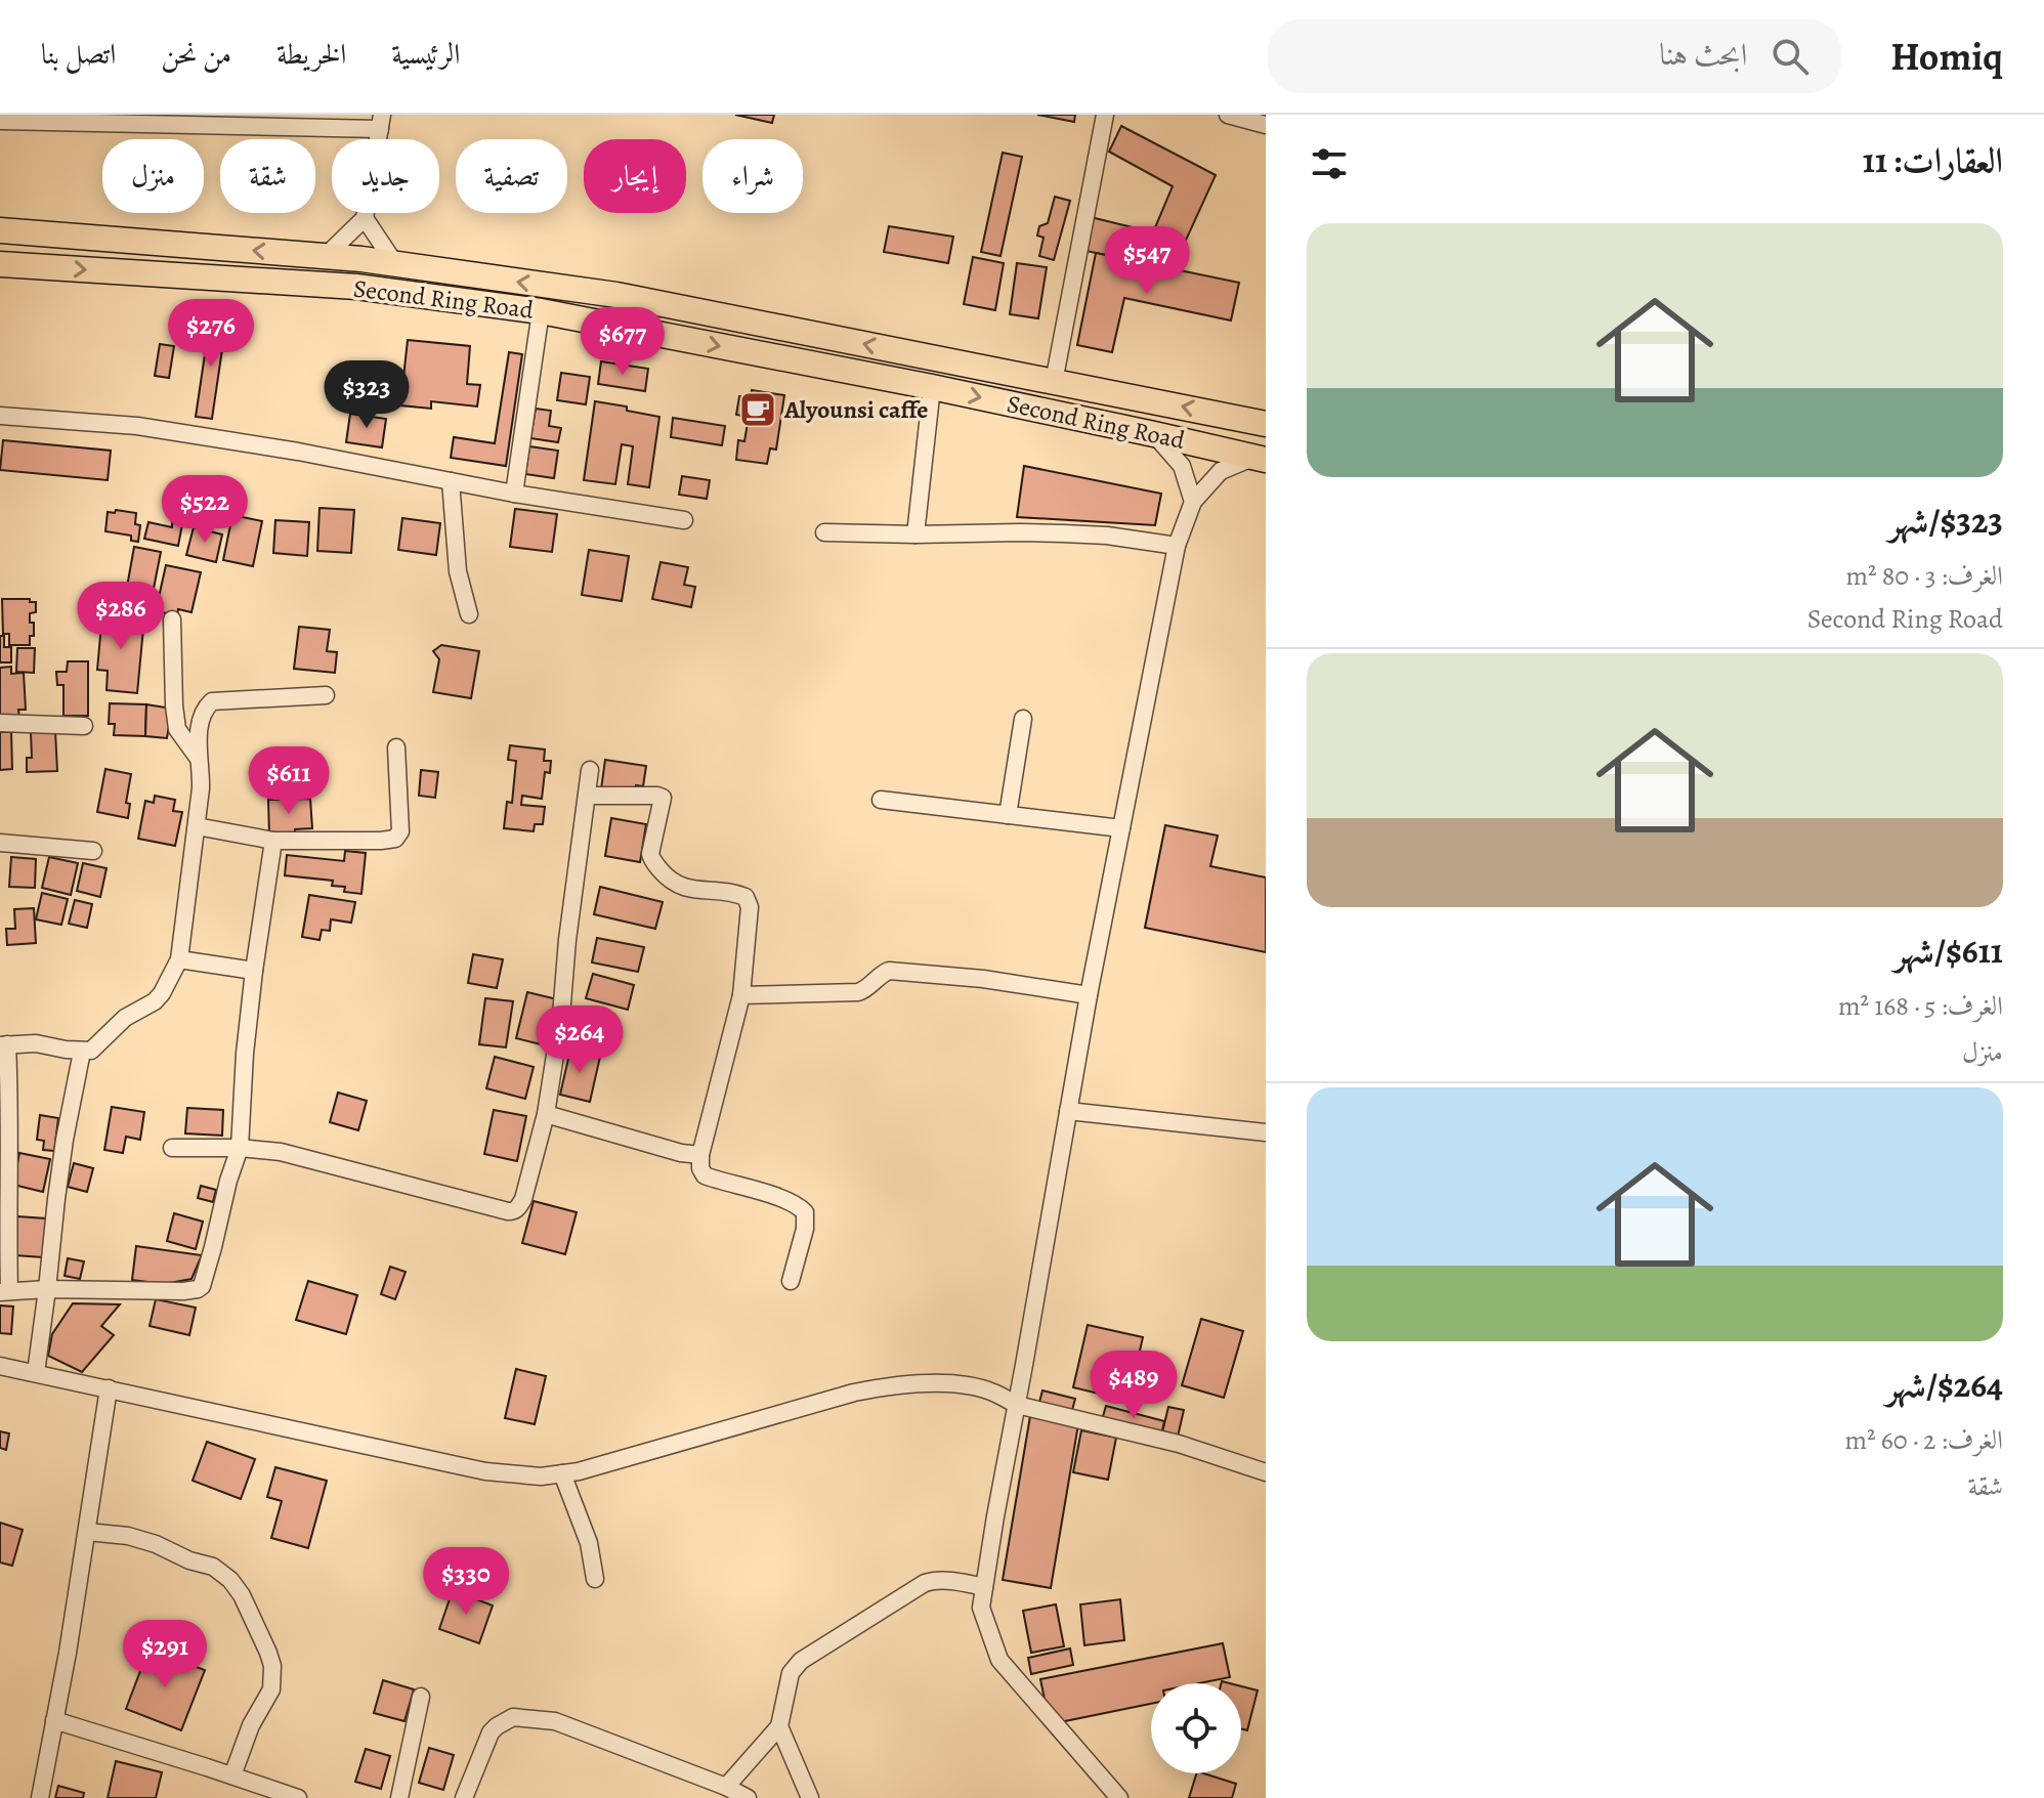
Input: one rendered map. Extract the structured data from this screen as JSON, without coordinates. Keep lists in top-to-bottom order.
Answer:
{
  "streets": {
    "highway": ["Second Ring Road"]
  },
  "places": {
    "cafe": ["Alyounsi caffe"]
  },
  "page": {
    "header": "Homiq",
    "search": "ابحث هنا",
    "nav": [
      "الرئيسية",
      "الخريطة",
      "من نحن",
      "اتصل بنا"
    ],
    "heading": "العقارات: 11",
    "chip": [
      "شراء",
      "إيجار",
      "تصفية",
      "جديد",
      "شقة",
      "منزل"
    ],
    "list": [
      {
        "name": "$323/شهر",
        "note": "الغرف: 3 · 80 m² · Second Ring Road"
      },
      {
        "name": "$611/شهر",
        "note": "الغرف: 5 · 168 m² · منزل"
      },
      {
        "name": "$264/شهر",
        "note": "الغرف: 2 · 60 m² · شقة"
      }
    ],
    "price": [
      "$547",
      "$276",
      "$677",
      "$323",
      "$522",
      "$286",
      "$611",
      "$264",
      "$489",
      "$330",
      "$291"
    ]
  }
}
